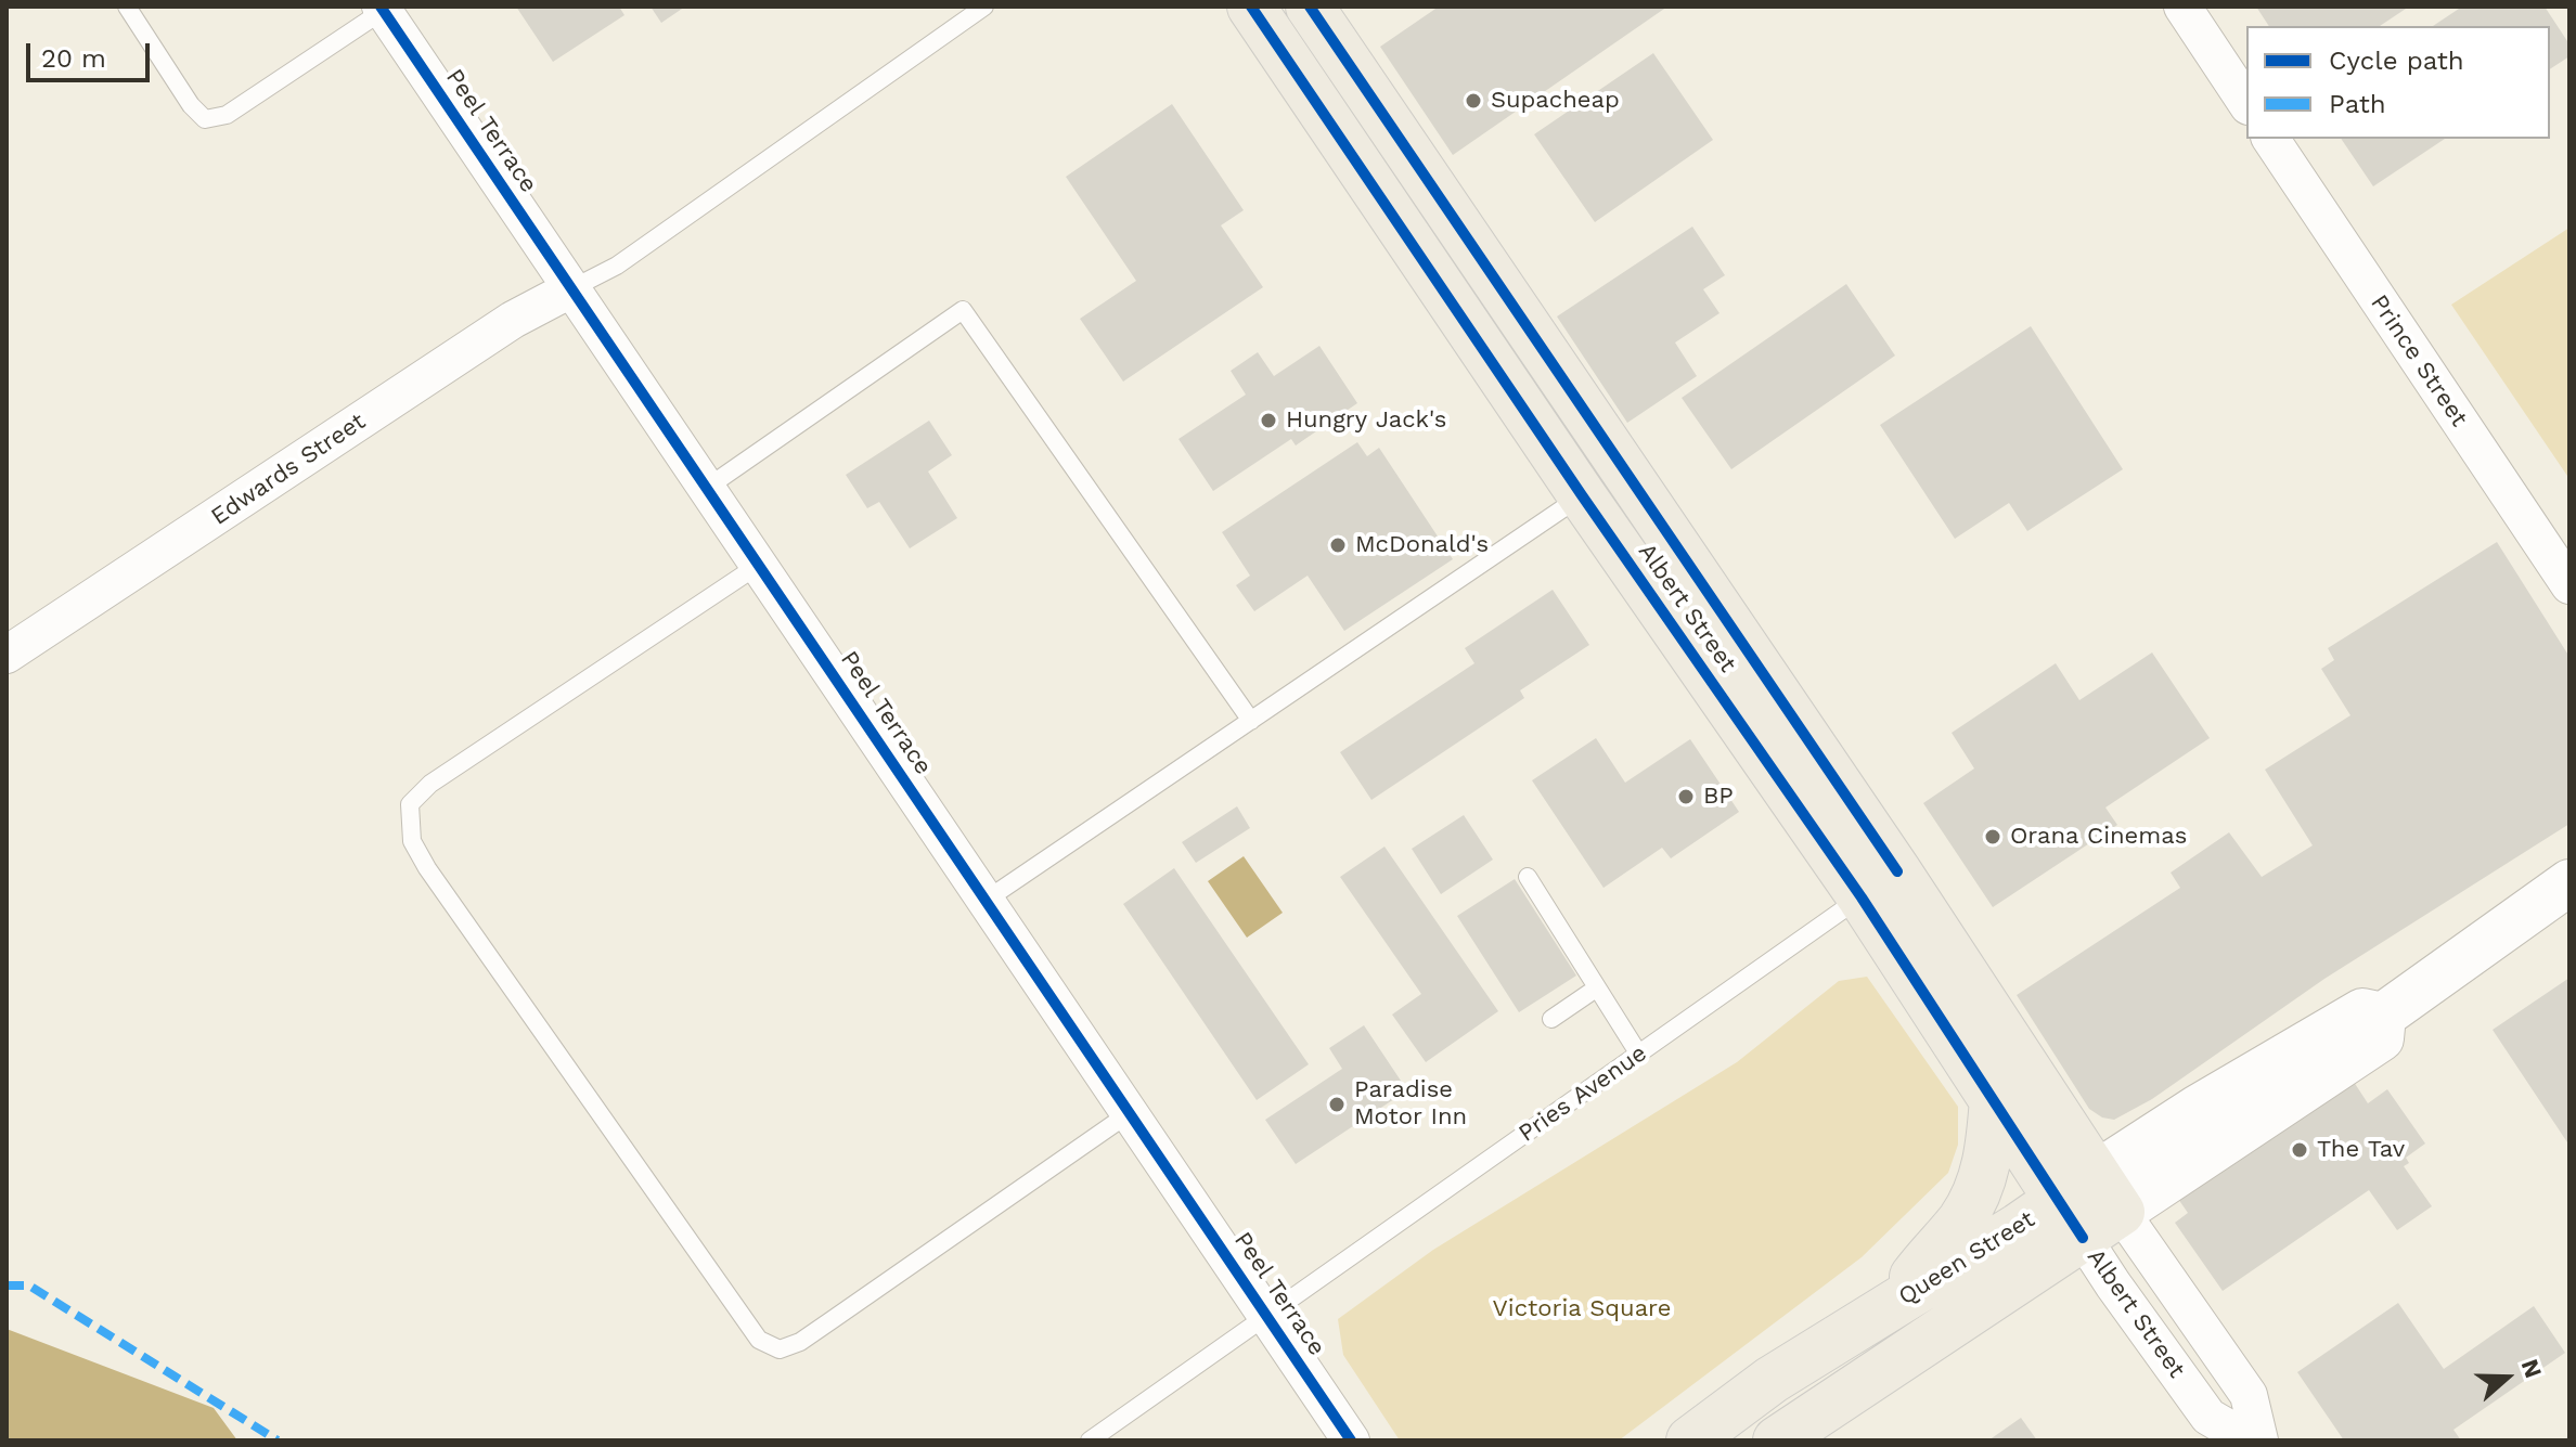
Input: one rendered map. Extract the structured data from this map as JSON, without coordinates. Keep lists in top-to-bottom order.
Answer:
{
  "streets": {
    "main road": ["Albert Street", "Queen Street"],
    "street": ["Peel Terrace", "Prince Street", "Edwards Street"],
    "lane": ["Pries Avenue"]
  },
  "crossings": [
    ["Peel Terrace", "Edwards Street"],
    ["Peel Terrace", "Pries Avenue"],
    ["Albert Street", "Pries Avenue"],
    ["Albert Street", "Queen Street"]
  ],
  "parks": ["Victoria Square"],
  "places": [
    "Supacheap",
    "Hungry Jack's",
    "McDonald's",
    "BP",
    "Orana Cinemas",
    "Paradise Motor Inn",
    "The Tav"
  ],
  "legend": ["Cycle path", "Path"],
  "scale_bar": "20 m",
  "north": "right"
}
